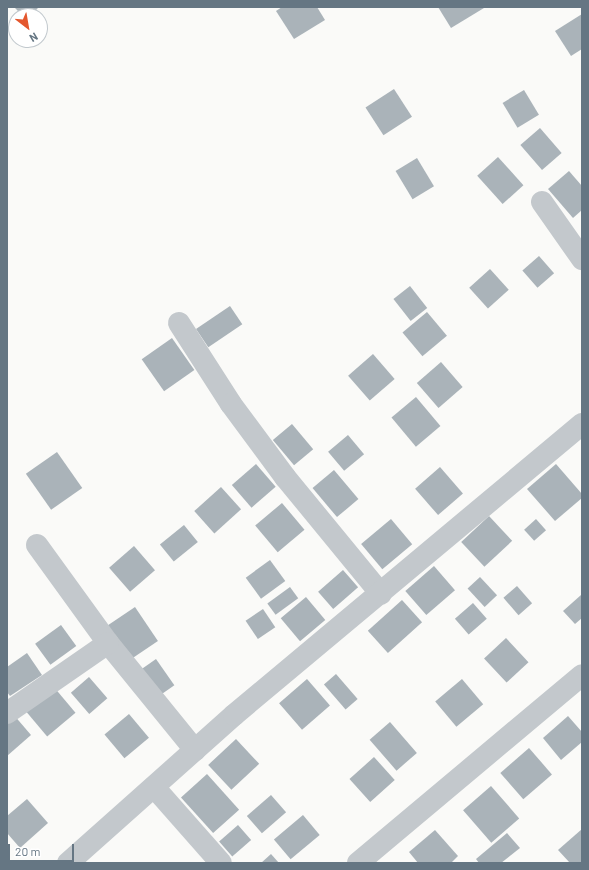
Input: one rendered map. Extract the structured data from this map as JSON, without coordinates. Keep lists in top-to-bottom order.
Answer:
{
  "scale_bar": "20 m",
  "north": "bottom right"
}
